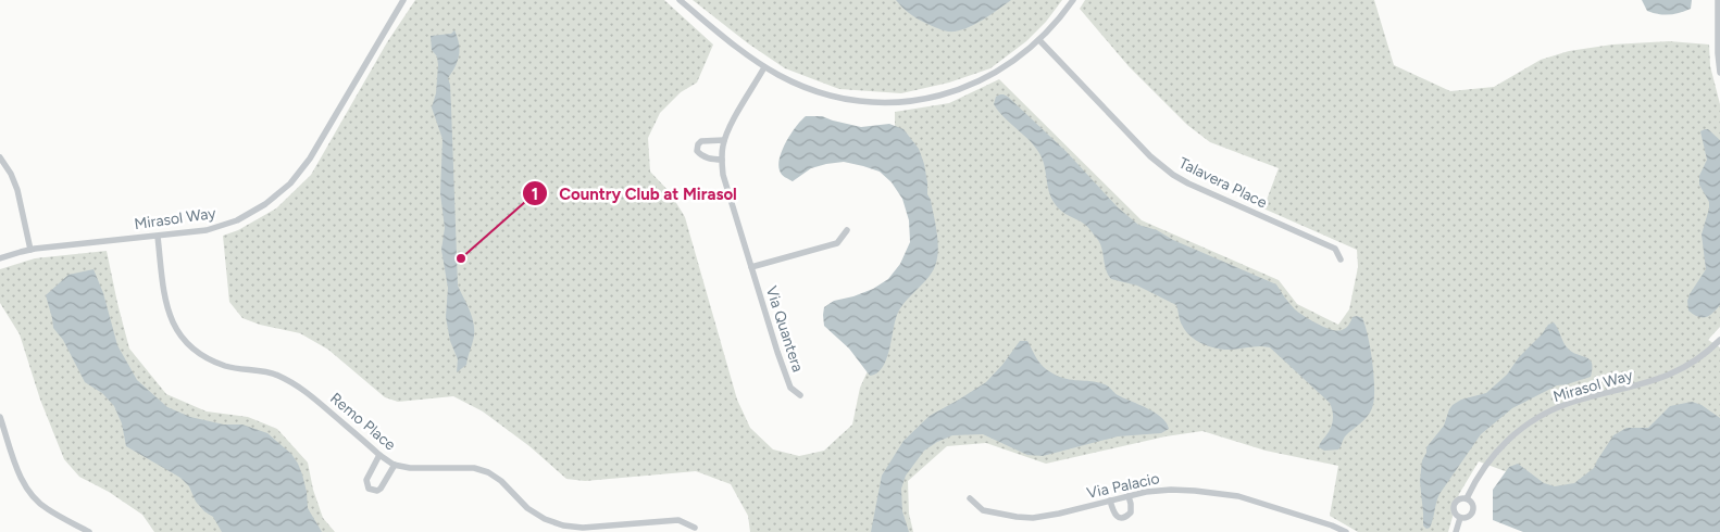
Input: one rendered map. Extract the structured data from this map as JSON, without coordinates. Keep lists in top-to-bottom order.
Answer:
{
  "streets": {
    "street": [
      "Talavera Place",
      "Mirasol Way",
      "Via Quantera",
      "Remo Place",
      "Via Palacio"
    ]
  },
  "crossings": [
    ["Mirasol Way", "Remo Place"]
  ],
  "places": ["Country Club at Mirasol"]
}
